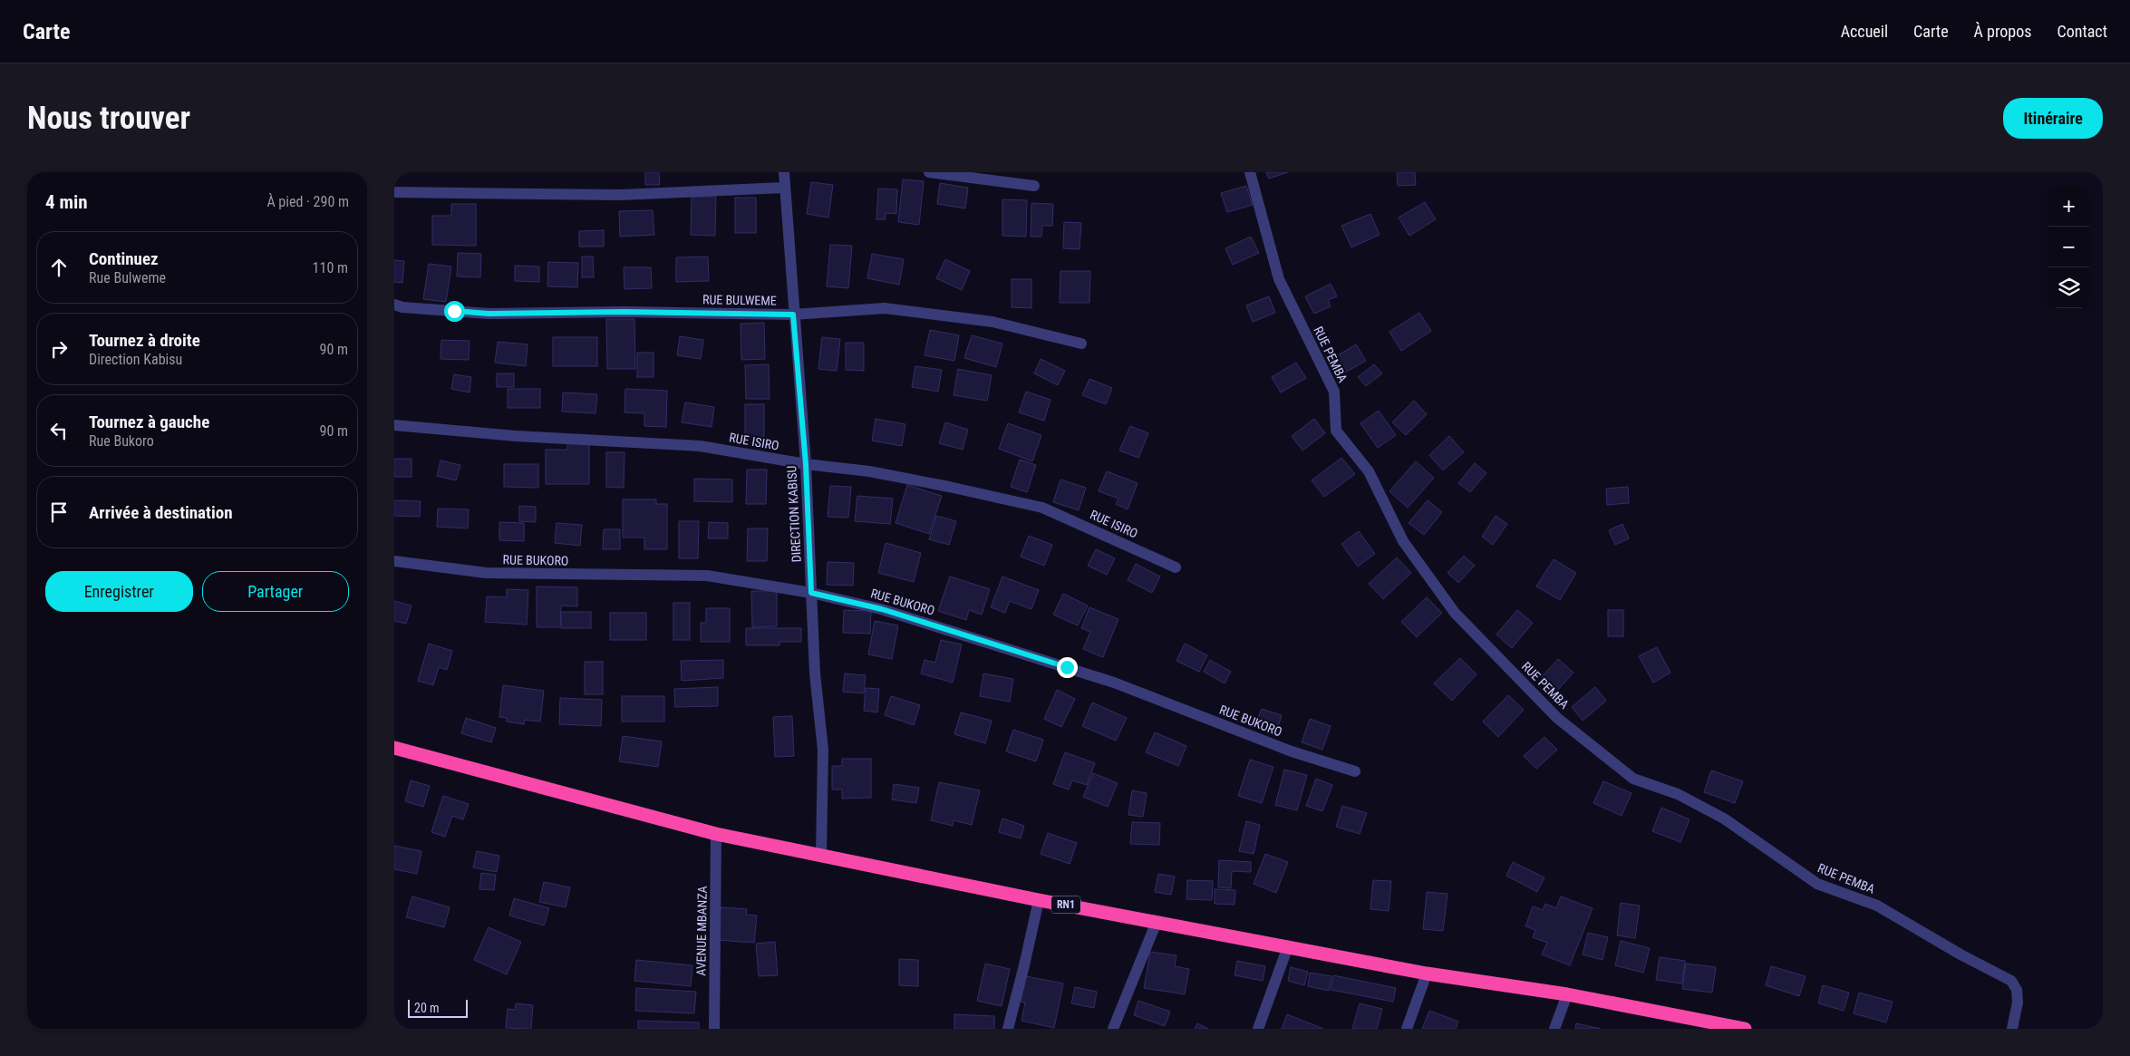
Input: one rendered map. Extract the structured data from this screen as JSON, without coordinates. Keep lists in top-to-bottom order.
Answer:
{
  "streets": {
    "highway": ["RN1"],
    "street": [
      "RUE BULWEME",
      "RUE PEMBA",
      "RUE ISIRO",
      "DIRECTION KABISU",
      "RUE BUKORO",
      "AVENUE MBANZA"
    ]
  },
  "crossings": [
    ["RUE BULWEME", "DIRECTION KABISU"],
    ["RUE ISIRO", "DIRECTION KABISU"],
    ["DIRECTION KABISU", "RUE BUKORO"],
    ["DIRECTION KABISU", "RN1"],
    ["RN1", "AVENUE MBANZA"]
  ],
  "scale_bar": "20 m",
  "page": {
    "header": "Carte",
    "nav": [
      "Accueil",
      "Carte",
      "À propos",
      "Contact"
    ],
    "buttons": [
      "Itinéraire",
      ["Enregistrer", "Partager"]
    ],
    "title": "Nous trouver",
    "heading": ["4 min", "À pied · 290 m"],
    "map_buttons": ["+", "−"],
    "list": [
      ["Continuez", "Rue Bulweme", "110 m"],
      ["Tournez à droite", "Direction Kabisu", "90 m"],
      ["Tournez à gauche", "Rue Bukoro", "90 m"],
      "Arrivée à destination"
    ],
    "scale": "20 m"
  }
}
